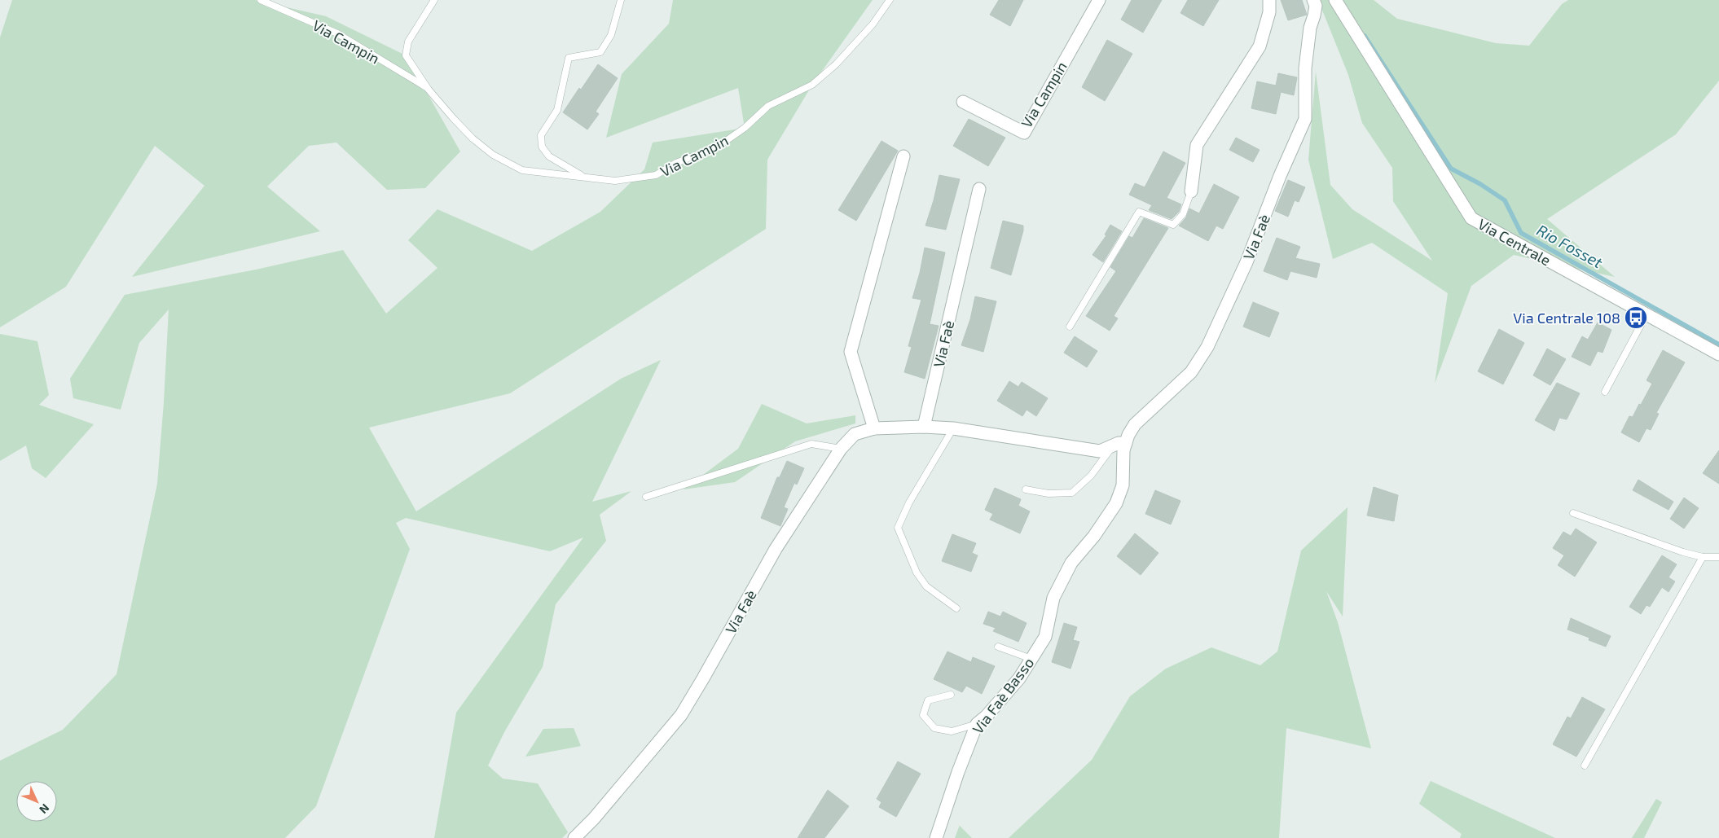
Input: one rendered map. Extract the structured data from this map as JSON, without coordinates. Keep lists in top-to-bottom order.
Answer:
{
  "streets": {
    "street": [
      "Via Campin",
      "Via Faè",
      "Via Centrale",
      "Via Faè Basso"
    ]
  },
  "crossings": [
    ["Via Faè", "Via Faè Basso"]
  ],
  "water": ["Rio Fosset"],
  "places": {
    "bus stop": ["Via Centrale 108"]
  },
  "north": "bottom right"
}
